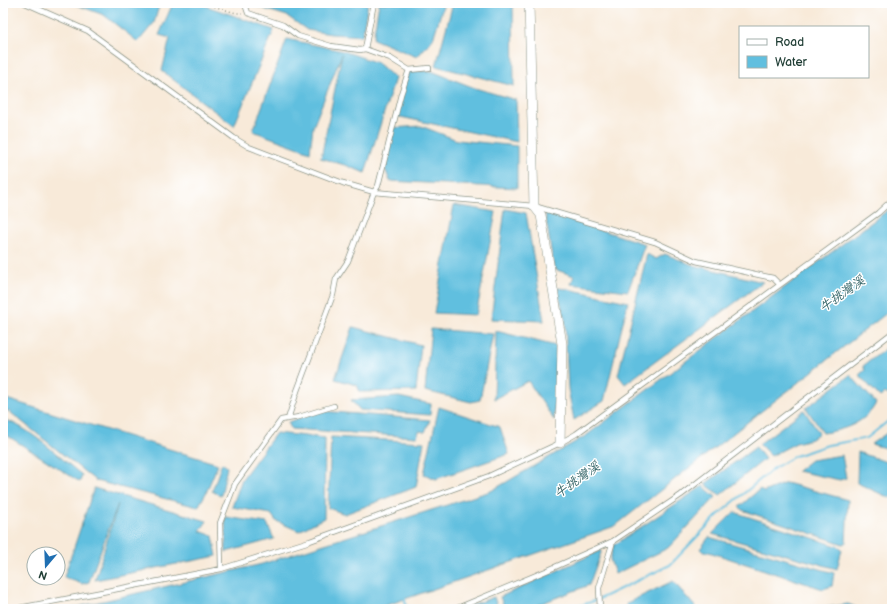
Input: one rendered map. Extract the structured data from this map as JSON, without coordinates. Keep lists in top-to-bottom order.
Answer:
{
  "water": ["牛挑灣溪"],
  "legend": ["Road", "Water"],
  "north": "bottom"
}
